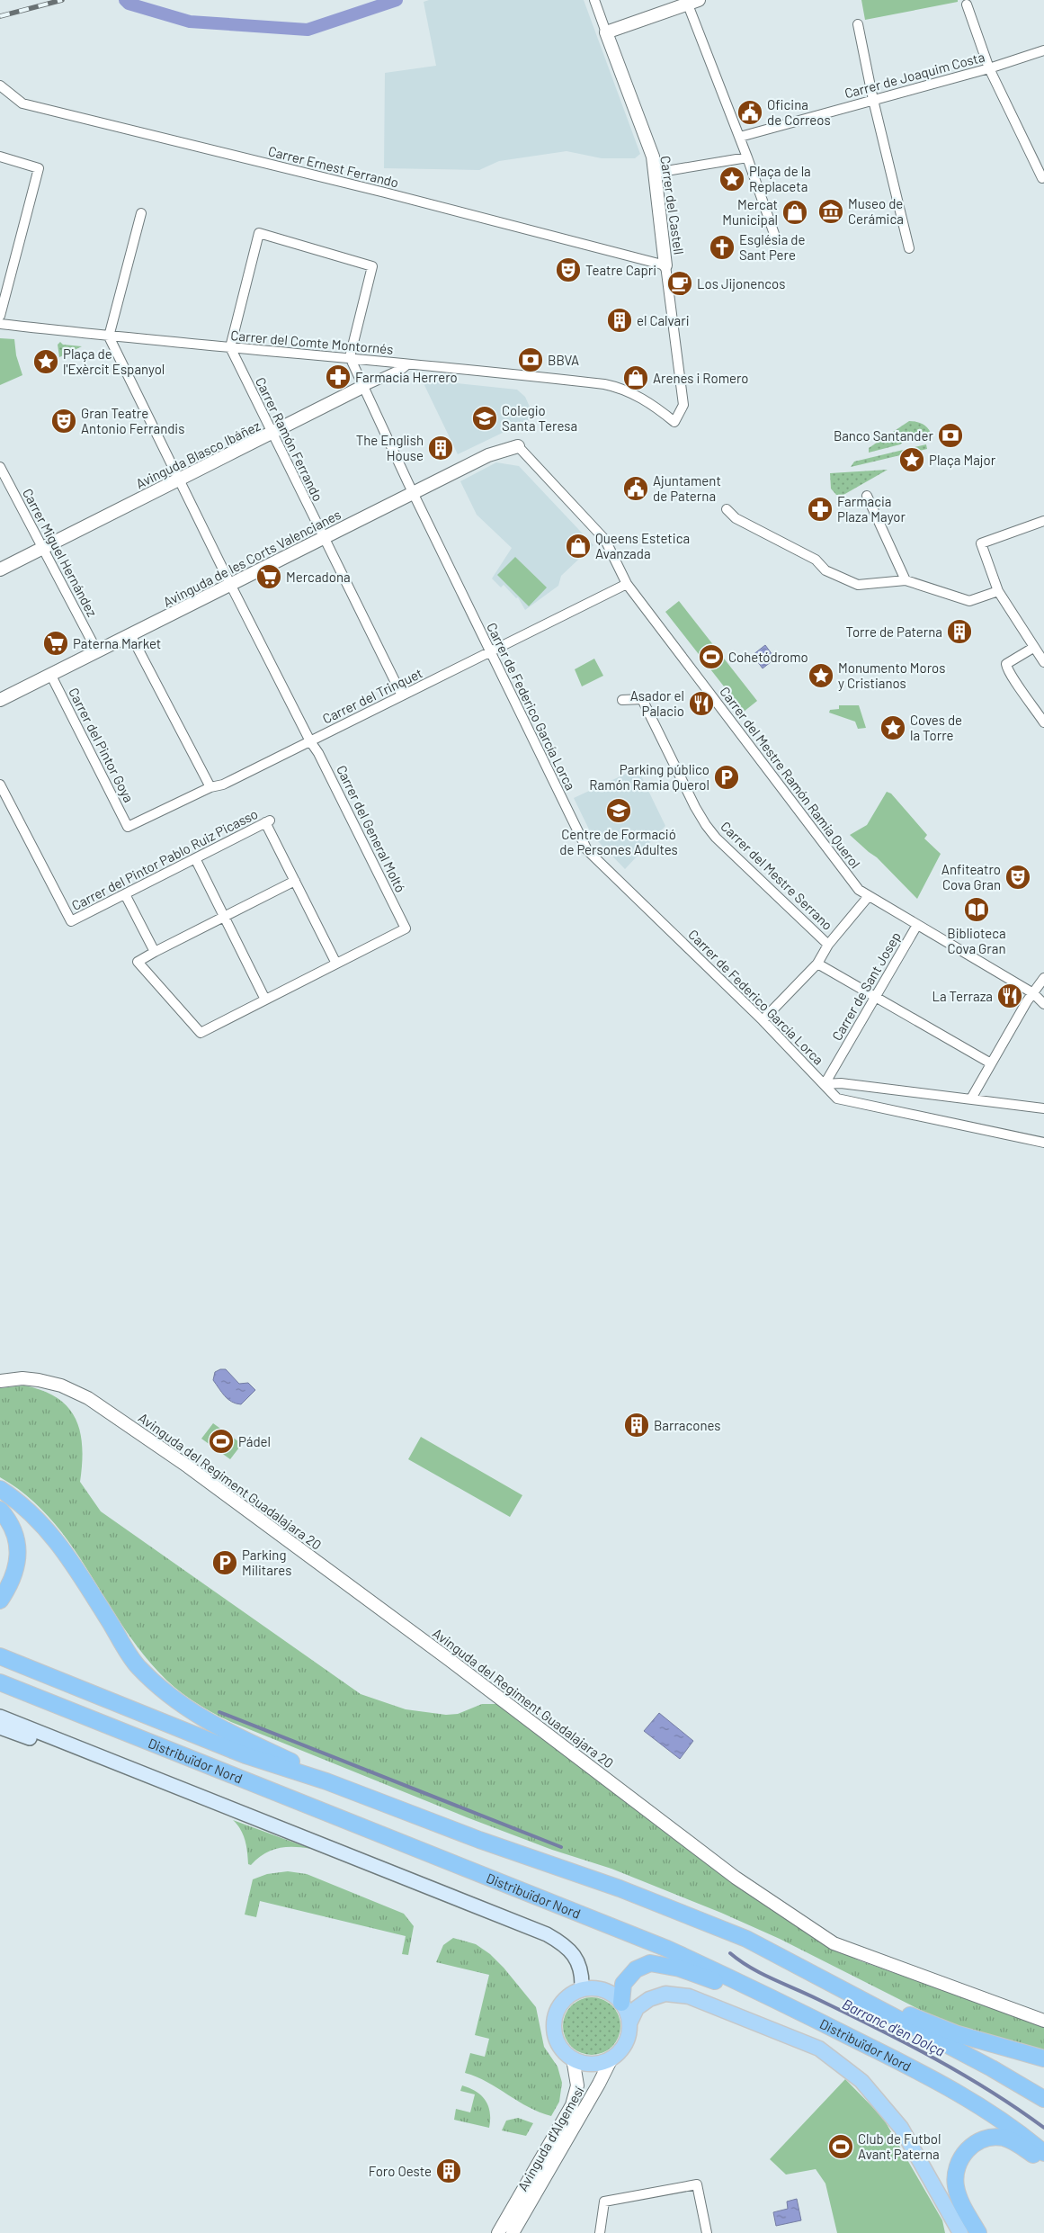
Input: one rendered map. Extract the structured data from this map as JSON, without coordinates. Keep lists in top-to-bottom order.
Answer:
{
  "streets": {
    "highway": ["Distribuïdor Nord"],
    "street": [
      "Carrer de Joaquim Costa",
      "Carrer Ernest Ferrando",
      "Carrer del Castell",
      "Carrer del Comte Montornés",
      "Carrer Ramón Ferrando",
      "Avinguda Blasco Ibáñez",
      "Carrer Miguel Hernández",
      "Avinguda de les Corts Valencianes",
      "Carrer del Trinquet",
      "Carrer de Federico García Lorca",
      "Carrer del Pintor Goya",
      "Carrer del Mestre Ramón Ramia Querol",
      "Carrer del General Moltó",
      "Carrer del Pintor Pablo Ruiz Picasso",
      "Carrer del Mestre Serrano",
      "Carrer de Sant Josep",
      "Avinguda del Regiment Guadalajara 20",
      "Avinguda d'Algemesí"
    ]
  },
  "crossings": [
    ["Carrer Ernest Ferrando", "Carrer del Castell"],
    ["Carrer del Castell", "Carrer del Comte Montornés"],
    ["Carrer del Comte Montornés", "Carrer Ramón Ferrando"],
    ["Carrer del Comte Montornés", "Avinguda Blasco Ibáñez"],
    ["Carrer del Comte Montornés", "Carrer de Federico García Lorca"],
    ["Carrer del Comte Montornés", "Carrer del General Moltó"],
    ["Carrer Ramón Ferrando", "Avinguda Blasco Ibáñez"],
    ["Carrer Ramón Ferrando", "Avinguda de les Corts Valencianes"],
    ["Carrer Ramón Ferrando", "Carrer del Trinquet"],
    ["Avinguda Blasco Ibáñez", "Carrer Miguel Hernández"],
    ["Avinguda Blasco Ibáñez", "Carrer de Federico García Lorca"],
    ["Avinguda Blasco Ibáñez", "Carrer del General Moltó"],
    ["Carrer Miguel Hernández", "Avinguda de les Corts Valencianes"],
    ["Avinguda de les Corts Valencianes", "Carrer de Federico García Lorca"],
    ["Avinguda de les Corts Valencianes", "Carrer del Pintor Goya"],
    ["Avinguda de les Corts Valencianes", "Carrer del Mestre Ramón Ramia Querol"],
    ["Avinguda de les Corts Valencianes", "Carrer del General Moltó"],
    ["Carrer del Trinquet", "Carrer de Federico García Lorca"],
    ["Carrer del Trinquet", "Carrer del Pintor Goya"],
    ["Carrer del Trinquet", "Carrer del Mestre Ramón Ramia Querol"],
    ["Carrer del Trinquet", "Carrer del General Moltó"],
    ["Carrer de Federico García Lorca", "Carrer de Sant Josep"],
    ["Carrer del Mestre Ramón Ramia Querol", "Carrer de Sant Josep"]
  ],
  "water": ["Barranc d'en Dolça"],
  "places": {
    "public building": ["Oficina de Correos", "Ajuntament de Paterna"],
    "place": [
      "Plaça de la Replaceta",
      "Plaça de l'Exèrcit Espanyol",
      "Plaça Major",
      "Monumento Moros y Cristianos",
      "Coves de la Torre"
    ],
    "museum": ["Museo de Cerámica"],
    "shop": ["Mercat Municipal", "Arenes i Romero", "Queens Estetica Avanzada"],
    "church": ["Església de Sant Pere"],
    "theatre": ["Teatre Capri", "Gran Teatre Antonio Ferrandis", "Anfiteatro Cova Gran"],
    "cafe": ["Los Jijonencos"],
    "building": [
      "el Calvari",
      "The English House",
      "Torre de Paterna",
      "Barracones",
      "Foro Oeste"
    ],
    "bank": ["BBVA", "Banco Santander"],
    "pharmacy": ["Farmacia Herrero", "Farmacia Plaza Mayor"],
    "school or university": ["Colegio Santa Teresa", "Centre de Formació de Persones Adultes"],
    "supermarket": ["Mercadona", "Paterna Market"],
    "sports": ["Cohetódromo", "Pádel", "Club de Futbol Avant Paterna"],
    "restaurant": ["Asador el Palacio", "La Terraza"],
    "parking": ["Parking público Ramón Ramia Querol", "Parking Militares"],
    "library": ["Biblioteca Cova Gran"]
  }
}
